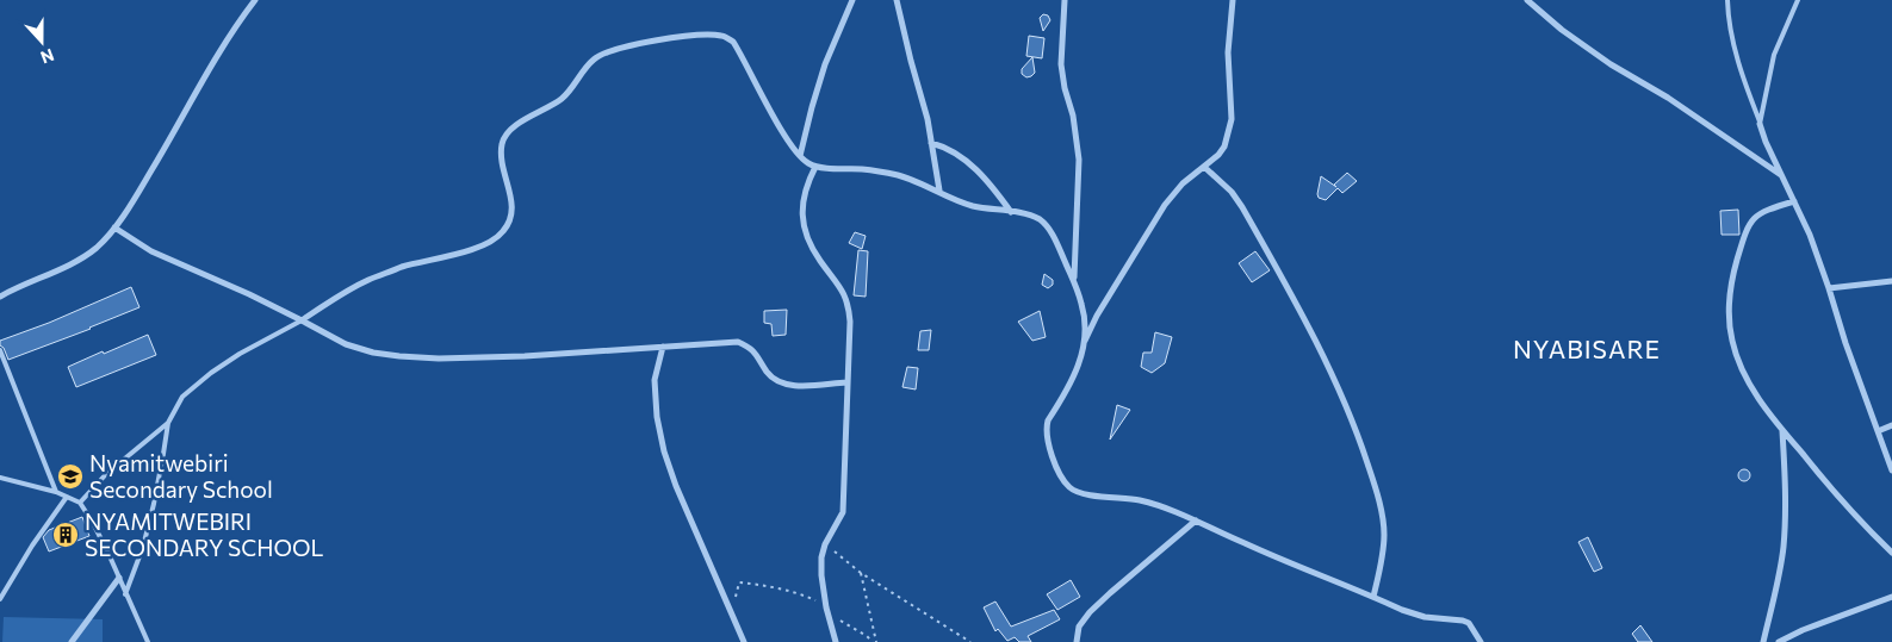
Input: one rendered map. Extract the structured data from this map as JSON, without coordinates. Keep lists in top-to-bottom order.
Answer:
{
  "districts": ["NYABISARE"],
  "places": {
    "school or university": ["Nyamitwebiri Secondary School"],
    "building": ["NYAMITWEBIRI SECONDARY SCHOOL"]
  },
  "north": "bottom"
}
